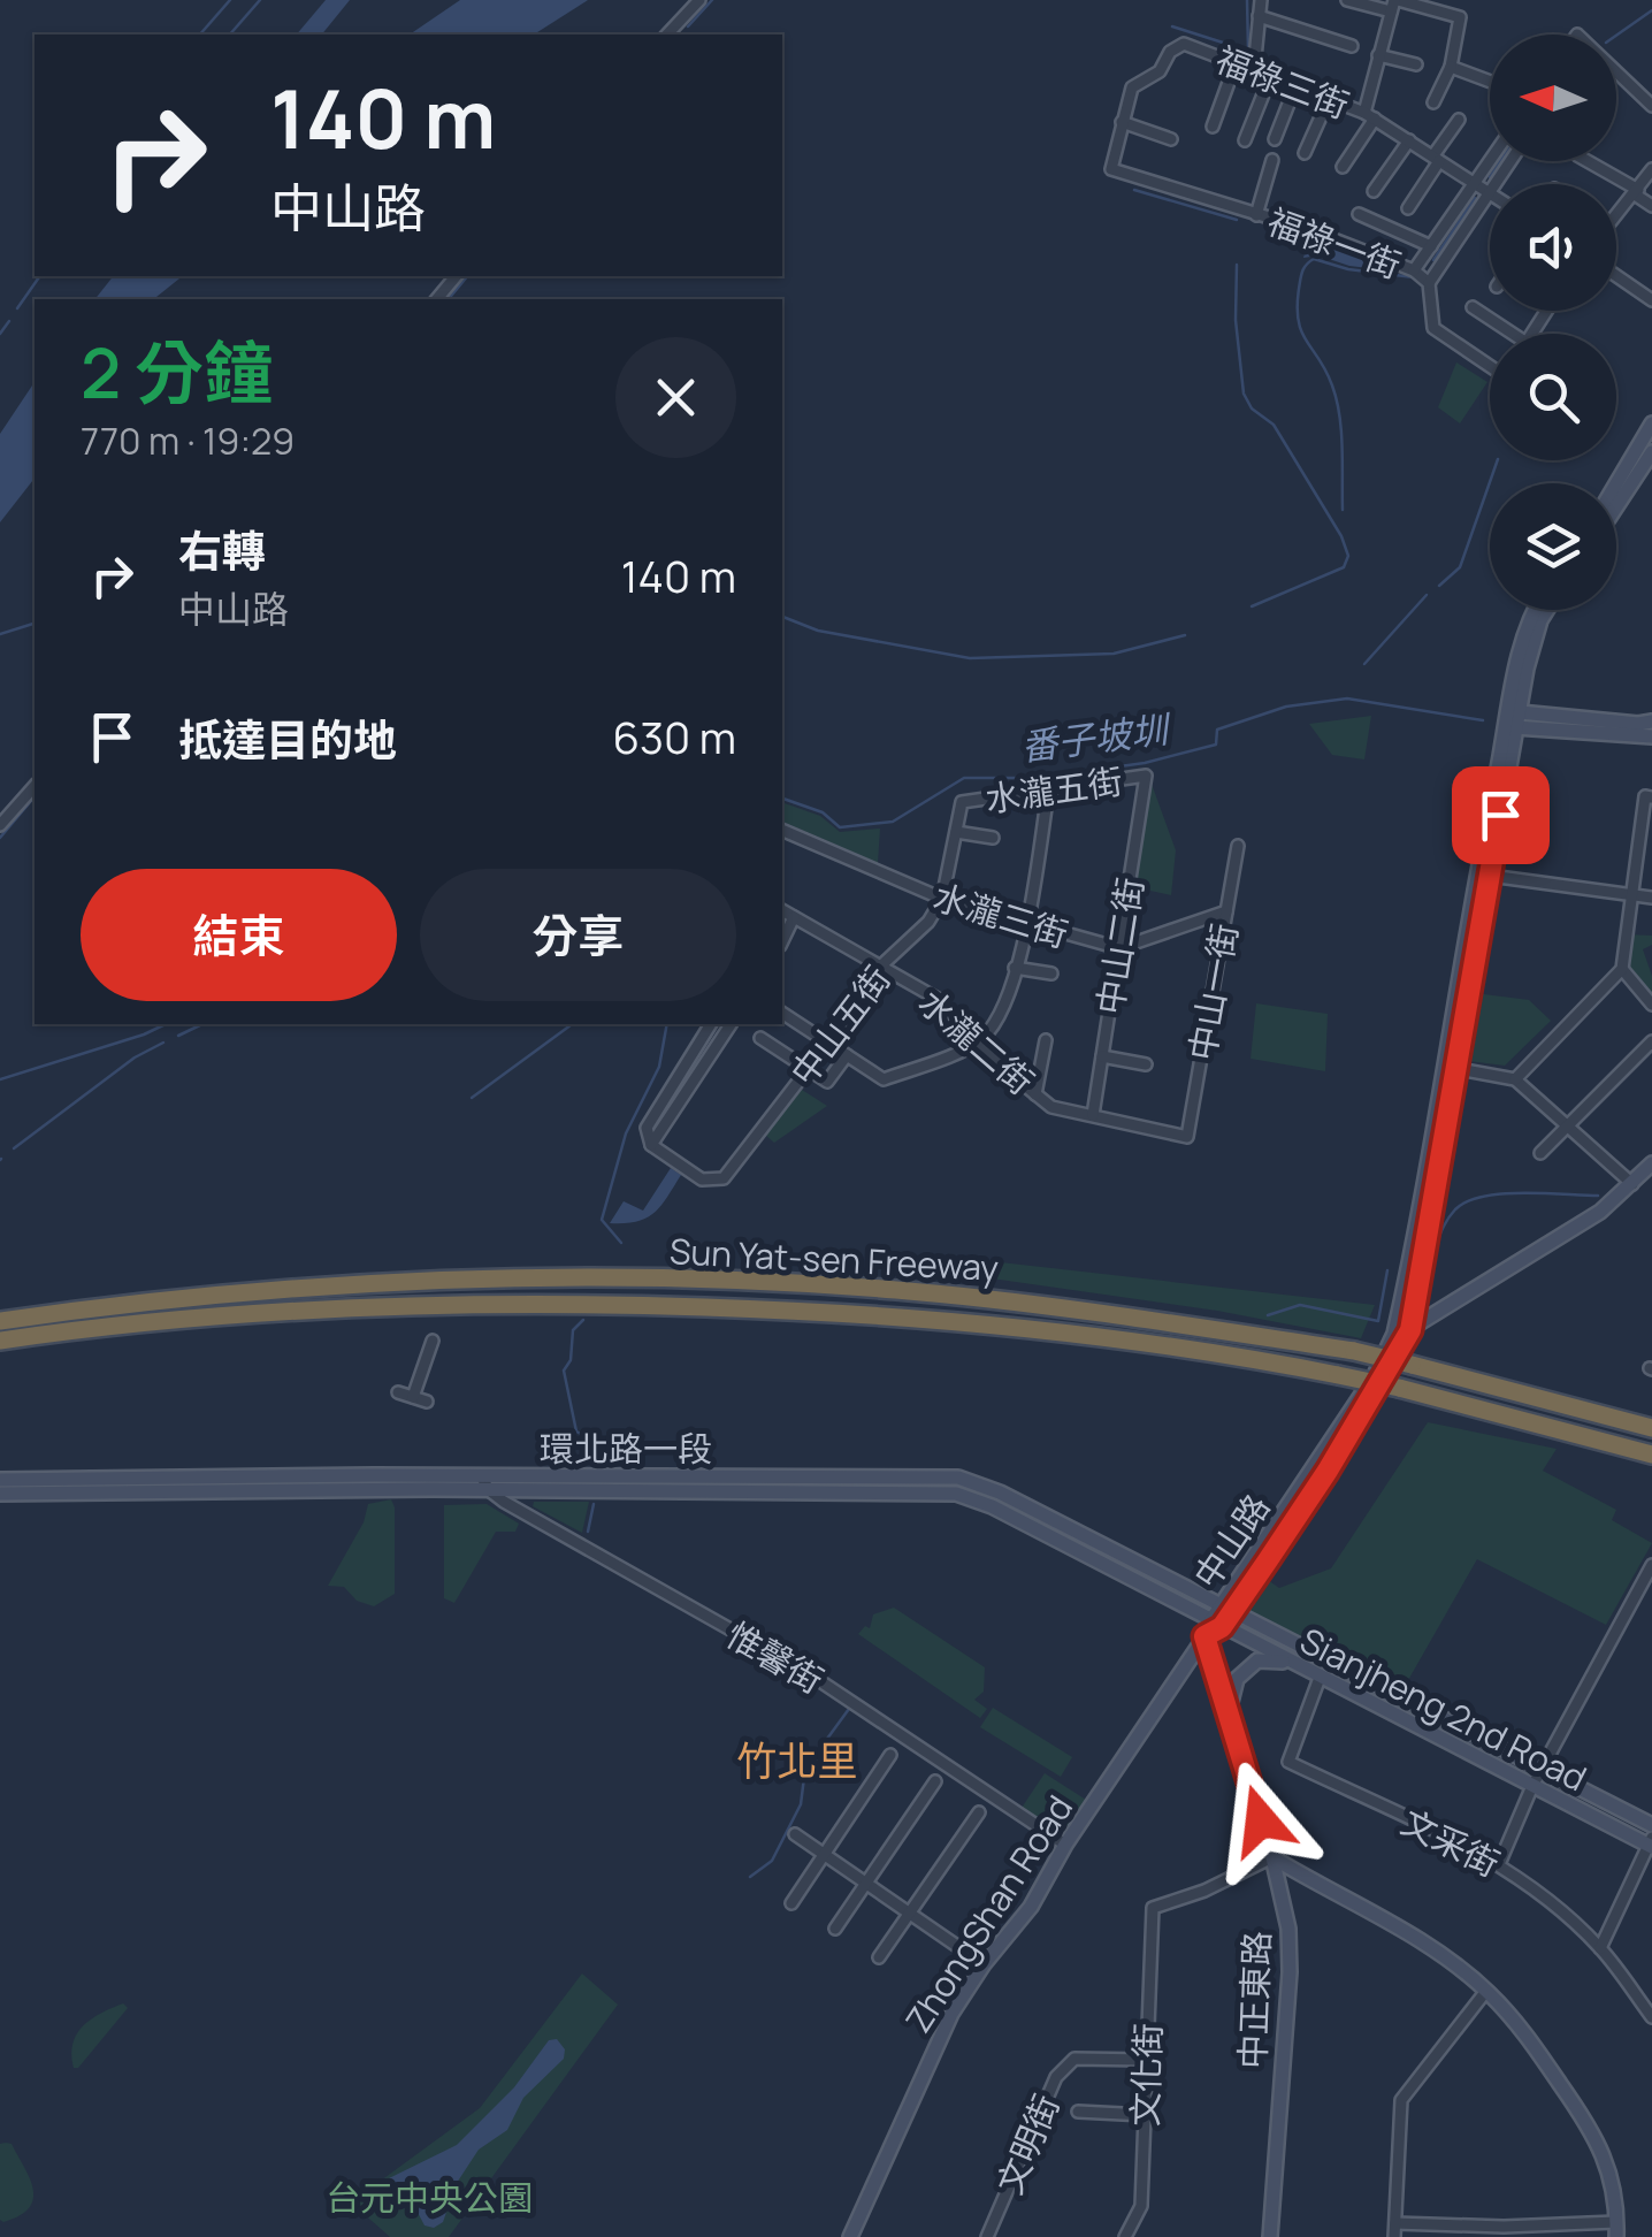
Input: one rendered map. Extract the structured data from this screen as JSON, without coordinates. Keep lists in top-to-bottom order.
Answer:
{
  "streets": {
    "highway": ["Sun Yat-sen Freeway"],
    "street": [
      "福祿三街",
      "福祿一街",
      "水瀧五街",
      "水瀧三街",
      "中山二街",
      "中山一街",
      "中山五街",
      "水瀧二街",
      "環北路一段",
      "中山路",
      "惟馨街",
      "Sianjheng 2nd Road",
      "文采街",
      "ZhongShan Road",
      "中正東路",
      "文化街",
      "文明街"
    ]
  },
  "crossings": [
    ["福祿三街", "福祿一街"],
    ["水瀧五街", "中山二街"],
    ["水瀧五街", "中山五街"],
    ["水瀧三街", "中山二街"],
    ["水瀧三街", "中山五街"],
    ["中山二街", "水瀧二街"],
    ["中山一街", "水瀧二街"],
    ["中山五街", "水瀧二街"],
    ["環北路一段", "中山路"],
    ["環北路一段", "惟馨街"],
    ["環北路一段", "Sianjheng 2nd Road"],
    ["中山路", "Sianjheng 2nd Road"],
    ["中山路", "ZhongShan Road"],
    ["中山路", "中正東路"],
    ["惟馨街", "ZhongShan Road"],
    ["Sianjheng 2nd Road", "文采街"],
    ["ZhongShan Road", "中正東路"],
    ["中正東路", "文化街"],
    ["文化街", "文明街"]
  ],
  "districts": ["竹北里"],
  "water": ["番子坡圳"],
  "parks": ["台元中央公園"],
  "north": "left",
  "page": {
    "turn": ["140 m", "中山路"],
    "heading": ["2 分鐘", "770 m · 19:29"],
    "list": [
      {
        "name": "右轉",
        "note": "中山路",
        "value": "140 m"
      },
      {
        "name": "抵達目的地",
        "value": "630 m"
      }
    ],
    "buttons": ["結束", "分享"]
  }
}
